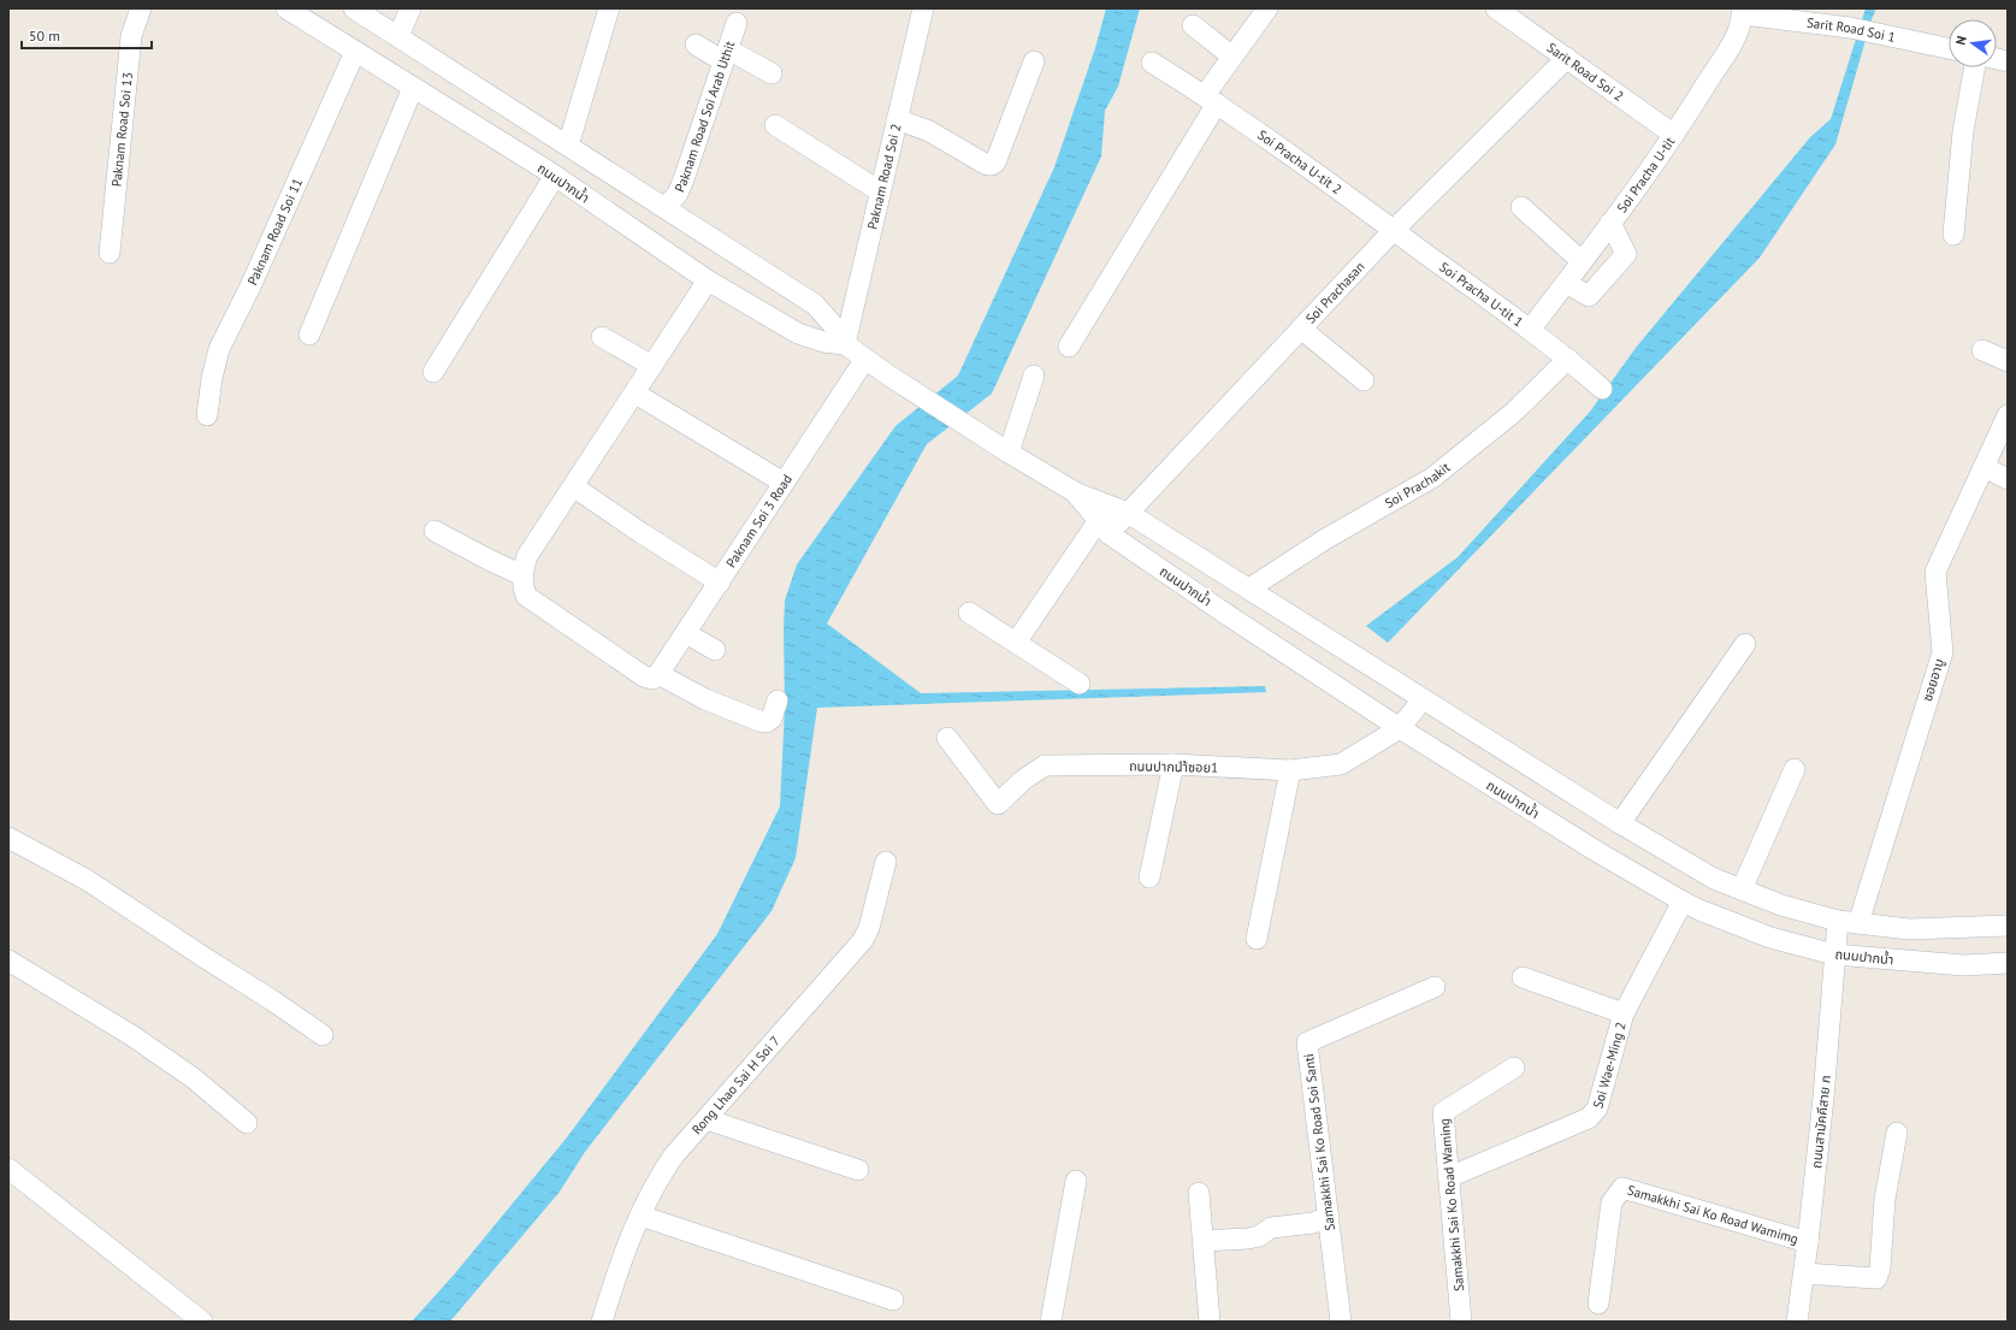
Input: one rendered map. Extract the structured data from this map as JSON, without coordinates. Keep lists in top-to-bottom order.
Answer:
{
  "streets": {
    "street": [
      "Sarit Road Soi 1",
      "Sarit Road Soi 2",
      "Paknam Road Soi Arab Uthit",
      "Paknam Road Soi 13",
      "Soi Pracha U-tit 2",
      "Soi Pracha U-tit",
      "Paknam Road Soi 2",
      "ถนนปากน้ำ",
      "Paknam Road Soi 11",
      "Soi Prachasan",
      "Soi Pracha U-tit 1",
      "Soi Prachakit",
      "Paknam Soi 3 Road",
      "ซอยอาบู",
      "ถนนปากนำ้ซอย1",
      "Soi Wae-Ming 2",
      "Rong Lhao Sai H Soi 7",
      "ถนนสามัคคีสาย ก",
      "Samakkhi Sai Ko Road Soi Santi",
      "Samakkhi Sai Ko Road Waming",
      "Samakkhi Sai Ko Road Wamimg"
    ]
  },
  "crossings": [
    ["Sarit Road Soi 1", "Soi Pracha U-tit"],
    ["Sarit Road Soi 2", "Soi Pracha U-tit"],
    ["Sarit Road Soi 2", "Soi Prachasan"],
    ["Paknam Road Soi Arab Uthit", "ถนนปากน้ำ"],
    ["Soi Pracha U-tit 2", "Soi Prachasan"],
    ["Soi Pracha U-tit 2", "Soi Pracha U-tit 1"],
    ["Soi Pracha U-tit", "Soi Pracha U-tit 1"],
    ["Paknam Road Soi 2", "ถนนปากน้ำ"],
    ["ถนนปากน้ำ", "Paknam Road Soi 11"],
    ["ถนนปากน้ำ", "Soi Prachasan"],
    ["ถนนปากน้ำ", "Soi Prachakit"],
    ["ถนนปากน้ำ", "Paknam Soi 3 Road"],
    ["ถนนปากน้ำ", "ซอยอาบู"],
    ["ถนนปากน้ำ", "ถนนปากนำ้ซอย1"],
    ["ถนนปากน้ำ", "Soi Wae-Ming 2"],
    ["ถนนปากน้ำ", "ถนนสามัคคีสาย ก"],
    ["Soi Prachasan", "Soi Pracha U-tit 1"],
    ["Soi Pracha U-tit 1", "Soi Prachakit"],
    ["Soi Wae-Ming 2", "Samakkhi Sai Ko Road Waming"],
    ["ถนนสามัคคีสาย ก", "Samakkhi Sai Ko Road Wamimg"]
  ],
  "scale_bar": "50 m",
  "north": "left"
}
